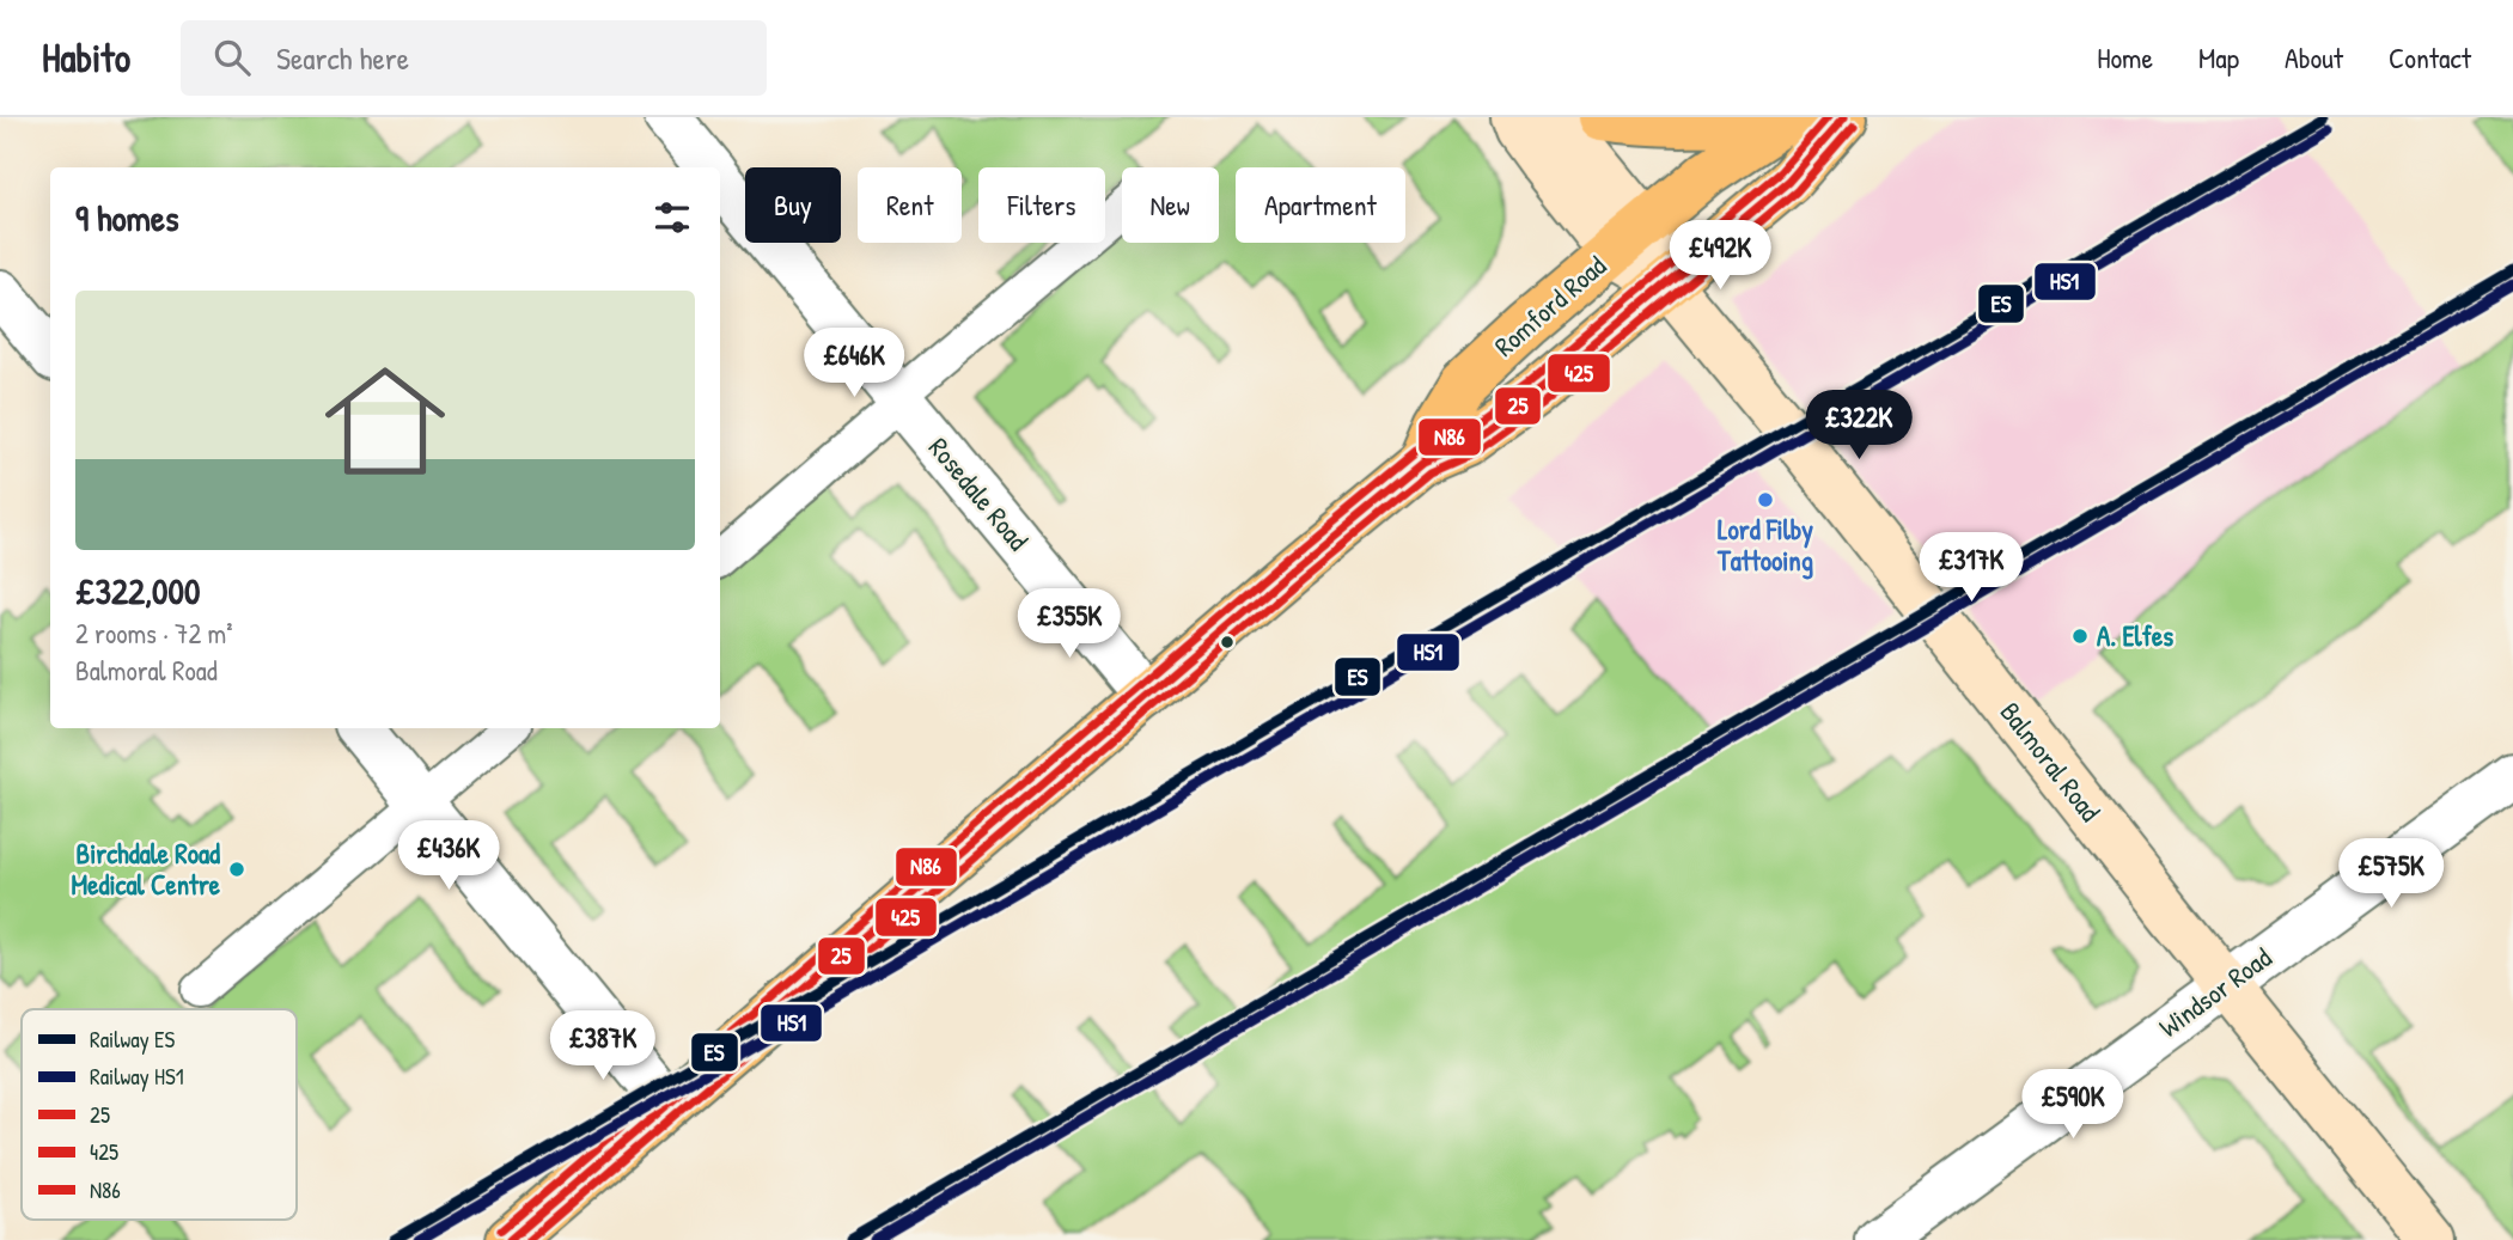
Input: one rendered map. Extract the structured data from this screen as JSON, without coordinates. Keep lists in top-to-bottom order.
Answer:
{
  "streets": {
    "main road": ["Romford Road"],
    "street": ["Rosedale Road", "Balmoral Road", "Windsor Road"]
  },
  "crossings": [
    ["Romford Road", "Rosedale Road"],
    ["Romford Road", "Balmoral Road"],
    ["Balmoral Road", "Windsor Road"]
  ],
  "places": ["Lord Filby Tattooing", "A. Elfes", "Birchdale Road Medical Centre"],
  "lines": [
    "rail line ES",
    "transit line 25",
    "transit line N86",
    "transit line 425",
    "rail line HS1"
  ],
  "legend": [
    "Railway ES",
    "Railway HS1",
    "25",
    "425",
    "N86"
  ],
  "page": {
    "header": "Habito",
    "search": "Search here",
    "nav": [
      "Home",
      "Map",
      "About",
      "Contact"
    ],
    "chip": [
      "Buy",
      "Rent",
      "Filters",
      "New",
      "Apartment"
    ],
    "heading": "9 homes",
    "price": [
      "£492K",
      "£646K",
      "£322K",
      "£317K",
      "£355K",
      "£436K",
      "£575K",
      "£387K",
      "£590K"
    ],
    "list": [
      {
        "name": "£322,000",
        "note": "2 rooms · 72 m² · Balmoral Road"
      }
    ]
  }
}
